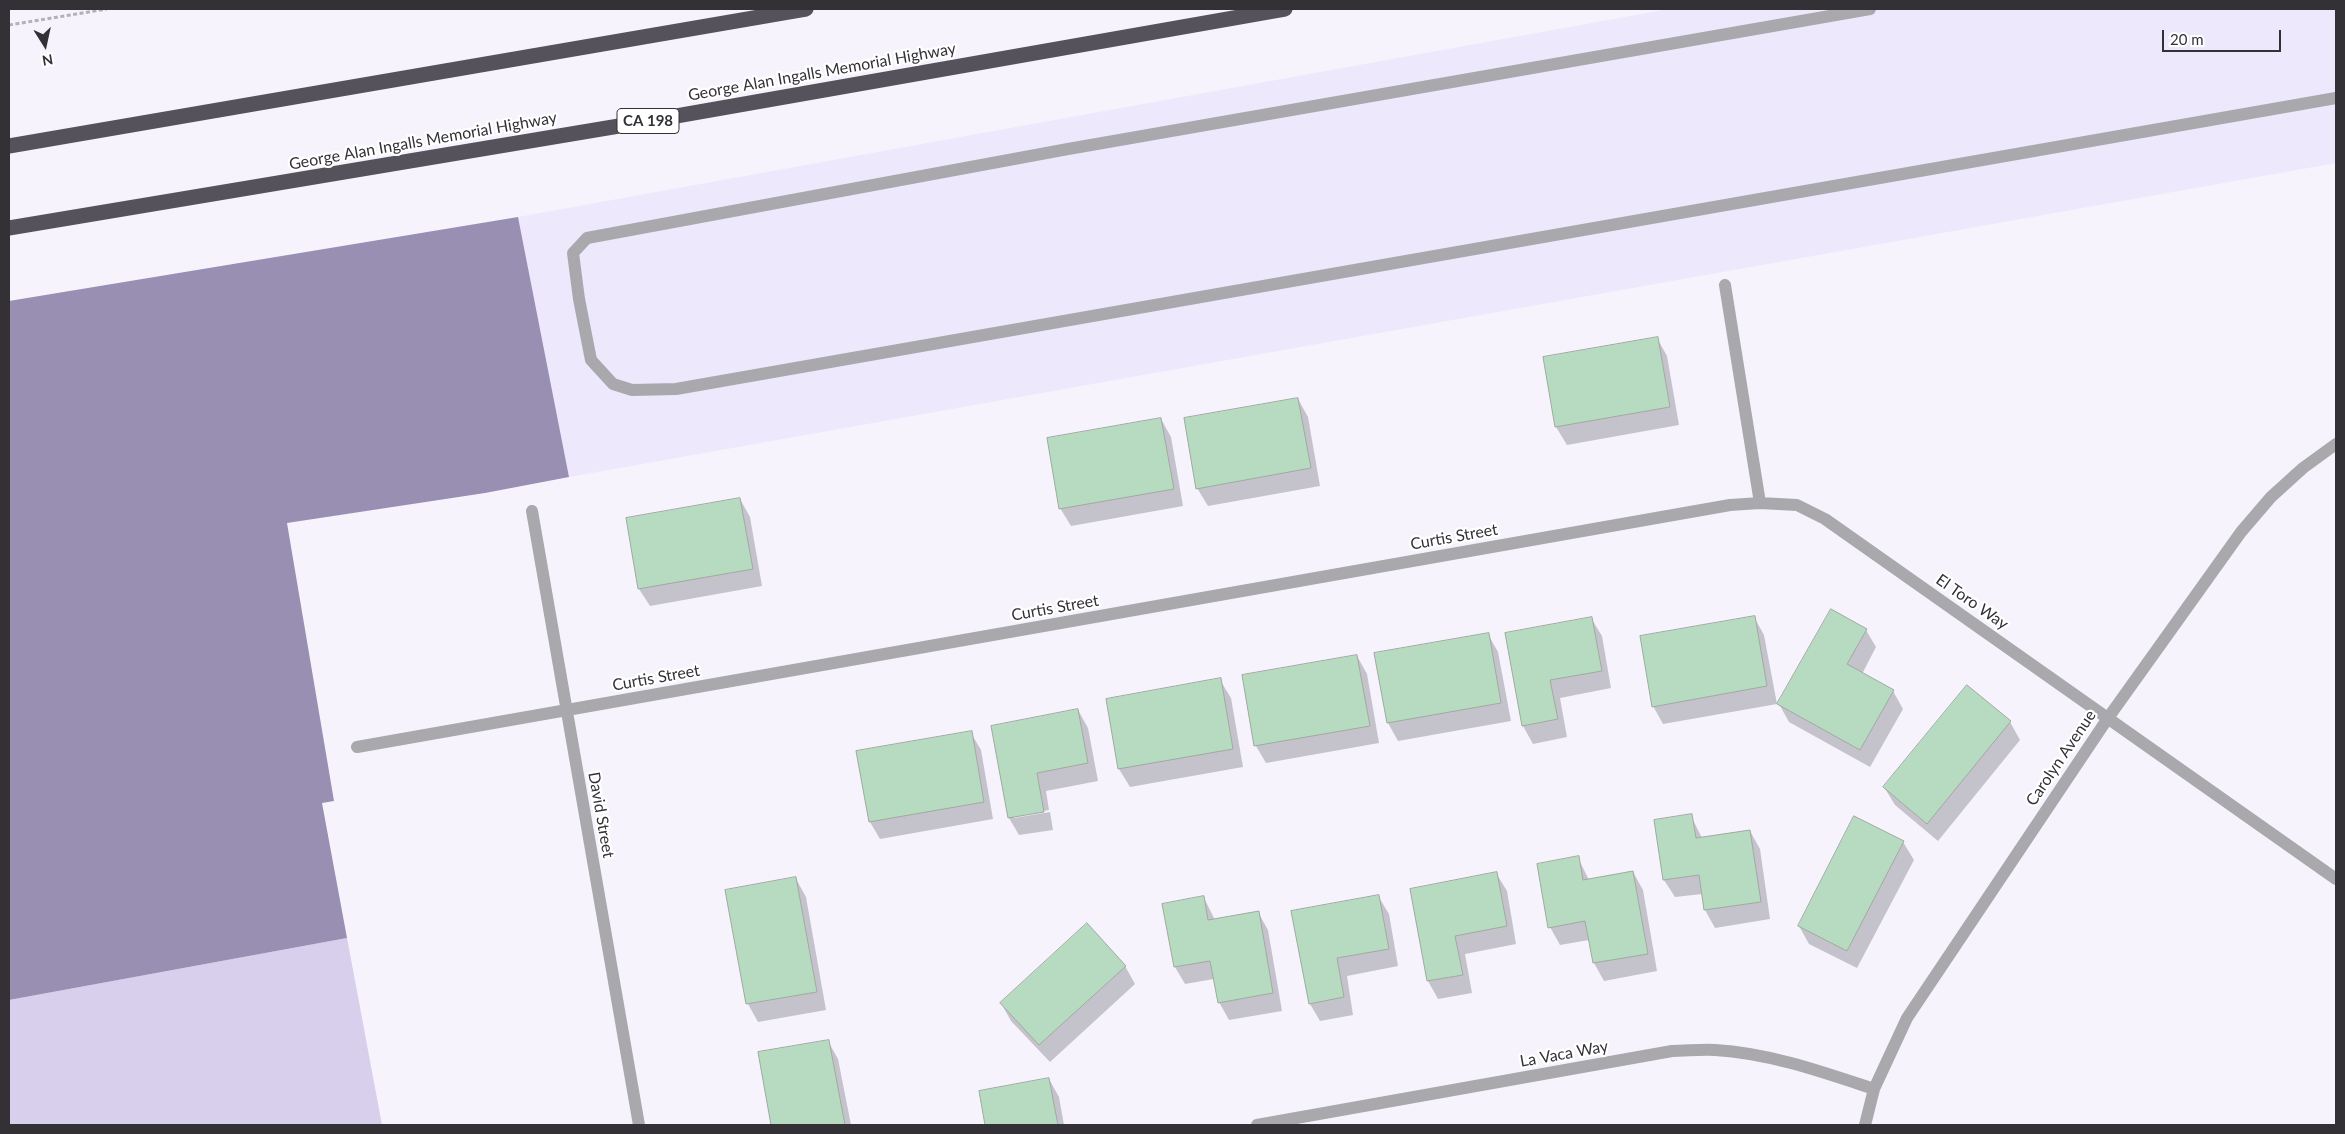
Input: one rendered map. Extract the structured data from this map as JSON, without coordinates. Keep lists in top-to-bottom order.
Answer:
{
  "streets": {
    "highway": ["George Alan Ingalls Memorial Highway", "CA 198"],
    "street": [
      "Curtis Street",
      "El Toro Way",
      "Carolyn Avenue",
      "David Street",
      "La Vaca Way"
    ]
  },
  "crossings": [
    ["Curtis Street", "El Toro Way"],
    ["Curtis Street", "David Street"],
    ["El Toro Way", "Carolyn Avenue"],
    ["Carolyn Avenue", "La Vaca Way"]
  ],
  "scale_bar": "20 m",
  "north": "bottom"
}
